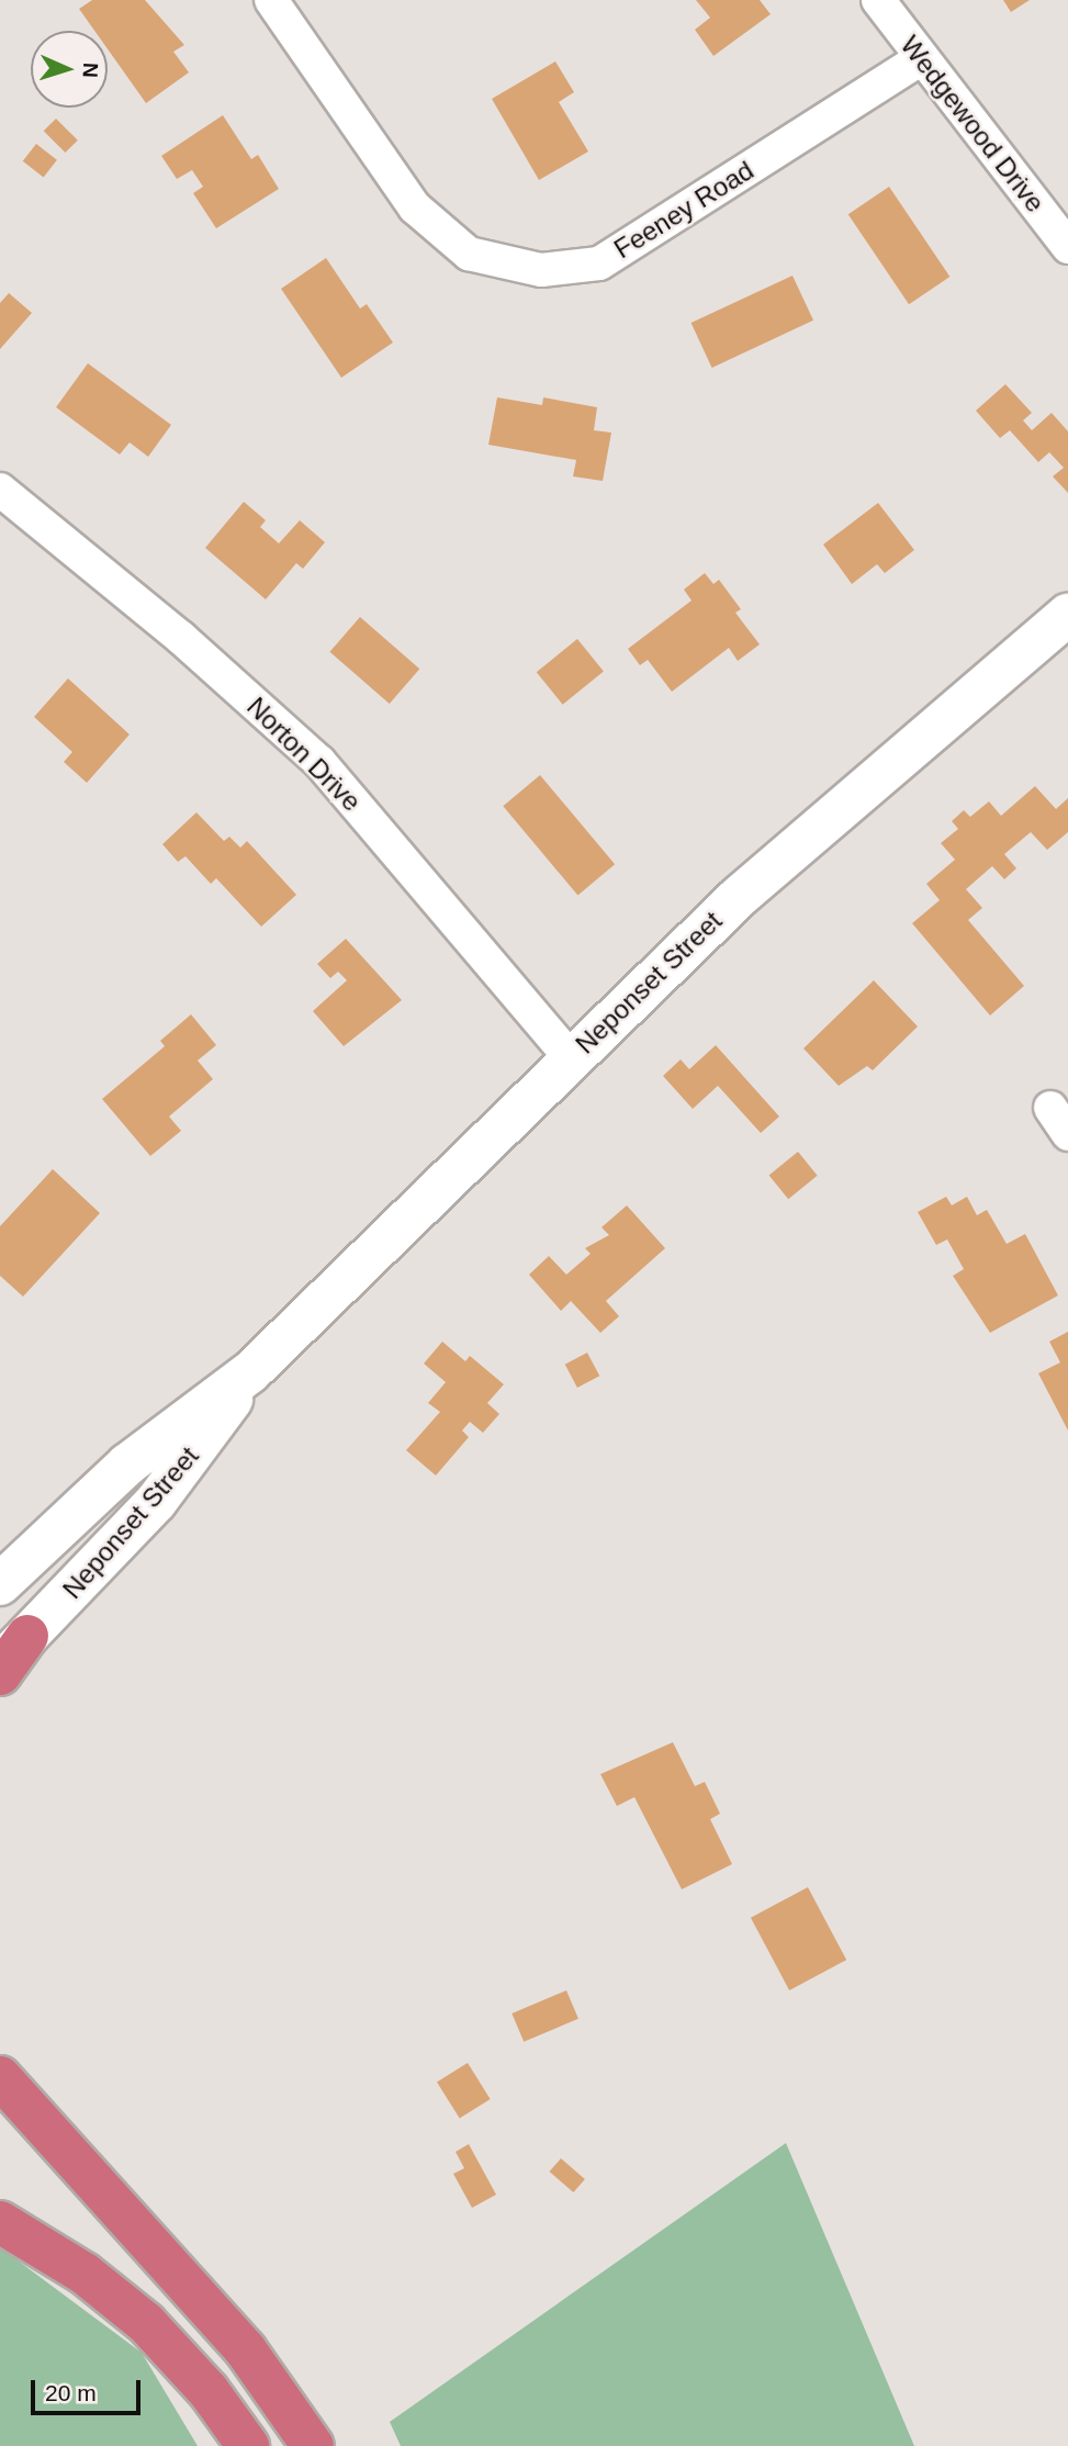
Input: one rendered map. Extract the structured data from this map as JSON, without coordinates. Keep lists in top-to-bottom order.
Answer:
{
  "streets": {
    "main road": ["Neponset Street"],
    "street": ["Wedgewood Drive", "Feeney Road", "Norton Drive"]
  },
  "crossings": [
    ["Wedgewood Drive", "Feeney Road"],
    ["Norton Drive", "Neponset Street"]
  ],
  "scale_bar": "20 m",
  "north": "right"
}
